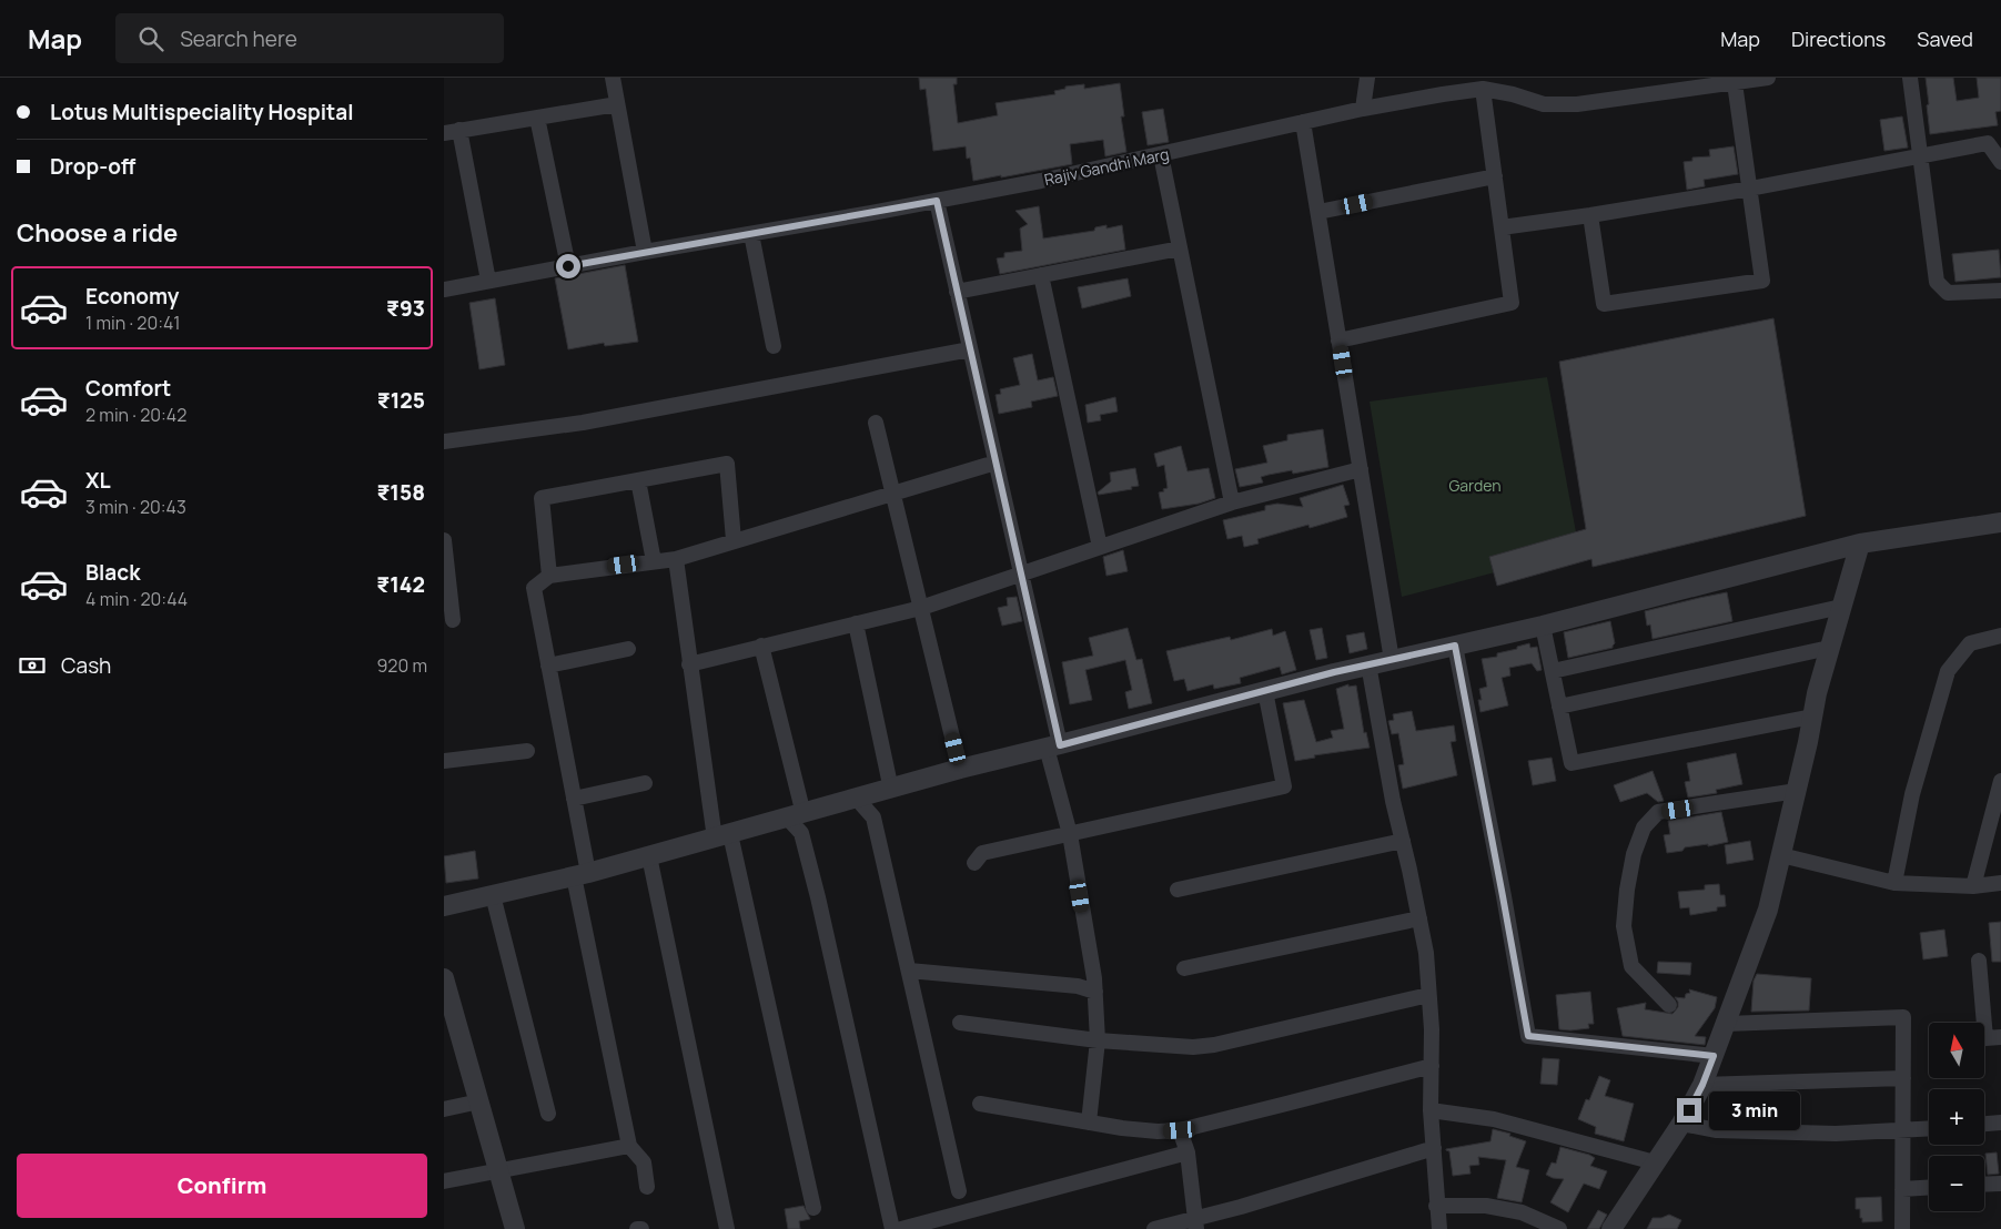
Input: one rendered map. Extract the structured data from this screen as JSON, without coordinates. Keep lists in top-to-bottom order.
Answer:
{
  "streets": {
    "street": ["Rajiv Gandhi Marg"]
  },
  "parks": ["Garden"],
  "north": "top",
  "page": {
    "header": "Map",
    "search": "Search here",
    "nav": ["Map", "Directions", "Saved"],
    "banner": ["Lotus Multispeciality Hospital", "Drop-off"],
    "heading": "Choose a ride",
    "list": [
      {
        "name": "Economy",
        "note": "1 min · 20:41",
        "value": "₹93"
      },
      {
        "name": "Comfort",
        "note": "2 min · 20:42",
        "value": "₹125"
      },
      {
        "name": "XL",
        "note": "3 min · 20:43",
        "value": "₹158"
      },
      {
        "name": "Black",
        "note": "4 min · 20:44",
        "value": "₹142"
      }
    ],
    "pay": ["Cash", "920 m"],
    "map_buttons": ["+", "−"],
    "bubble": "3 min",
    "buttons": "Confirm"
  }
}
